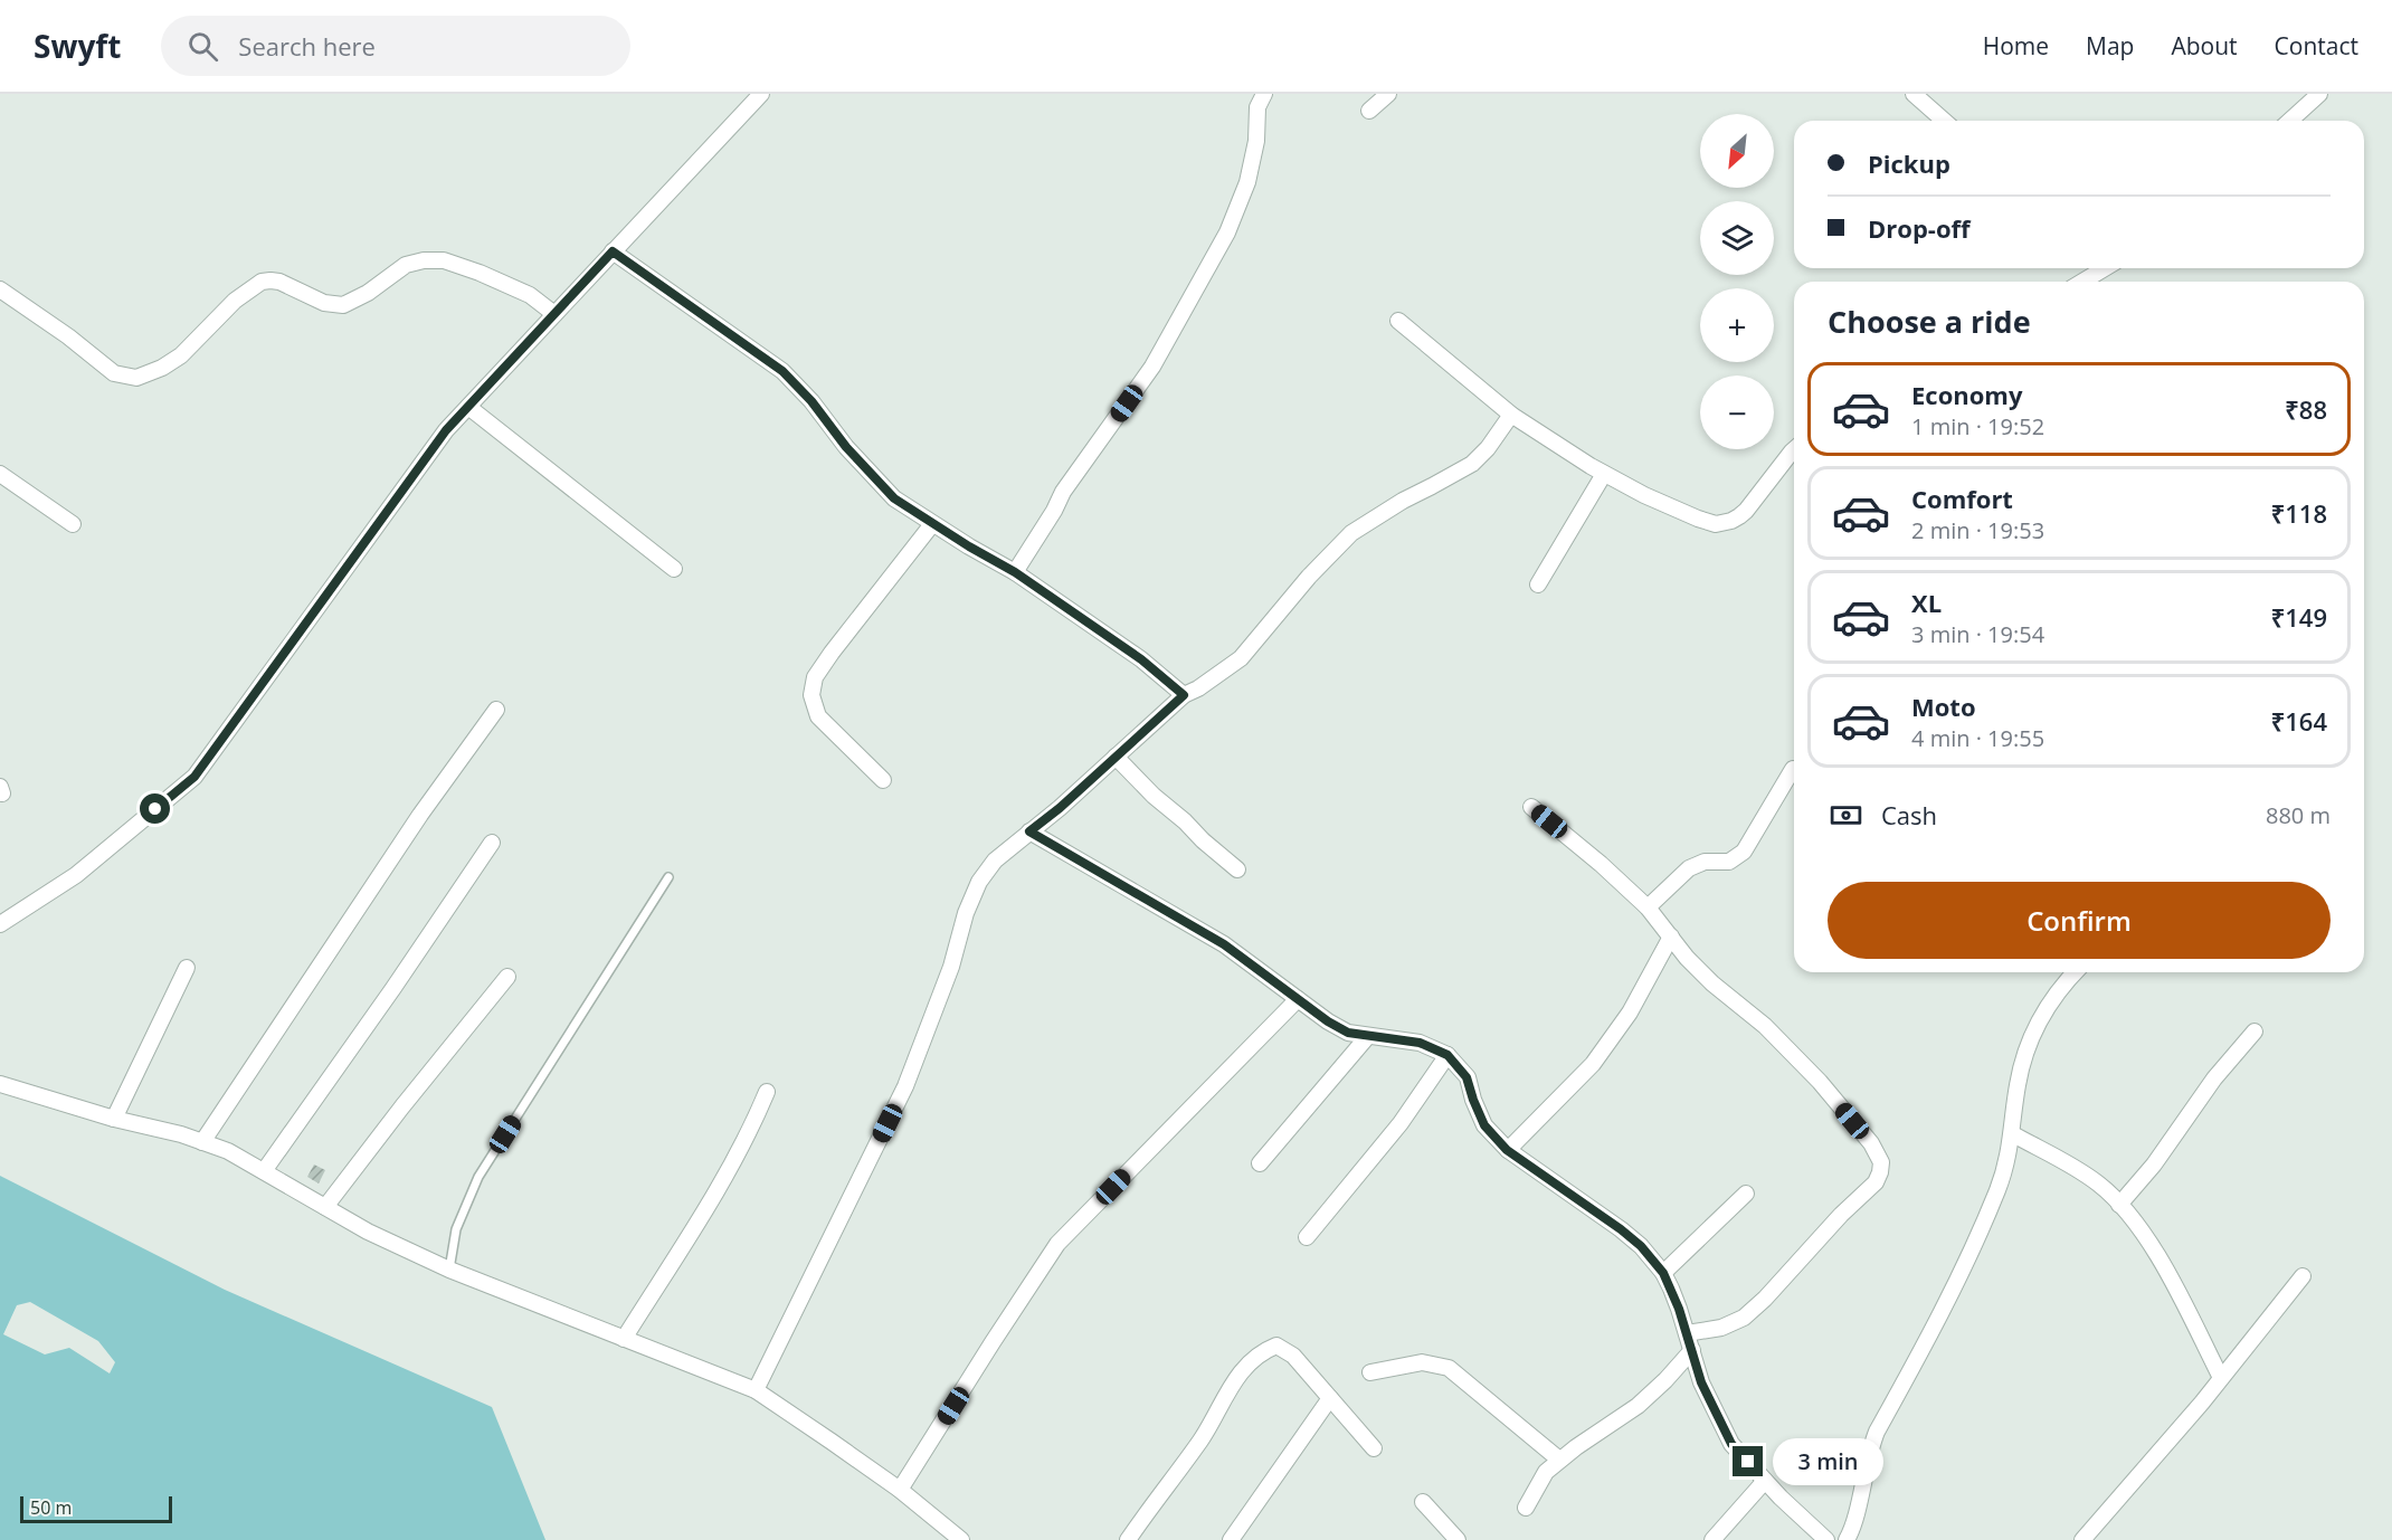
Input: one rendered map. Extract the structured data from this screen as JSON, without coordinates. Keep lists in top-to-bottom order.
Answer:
{
  "scale_bar": "50 m",
  "north": "bottom left",
  "page": {
    "header": "Swyft",
    "search": "Search here",
    "nav": [
      "Home",
      "Map",
      "About",
      "Contact"
    ],
    "map_buttons": ["+", "−"],
    "banner": ["Pickup", "Drop-off"],
    "heading": "Choose a ride",
    "list": [
      {
        "name": "Economy",
        "note": "1 min · 19:52",
        "value": "₹88"
      },
      {
        "name": "Comfort",
        "note": "2 min · 19:53",
        "value": "₹118"
      },
      {
        "name": "XL",
        "note": "3 min · 19:54",
        "value": "₹149"
      },
      {
        "name": "Moto",
        "note": "4 min · 19:55",
        "value": "₹164"
      }
    ],
    "pay": ["Cash", "880 m"],
    "buttons": "Confirm",
    "bubble": "3 min",
    "scale": "50 m"
  }
}
